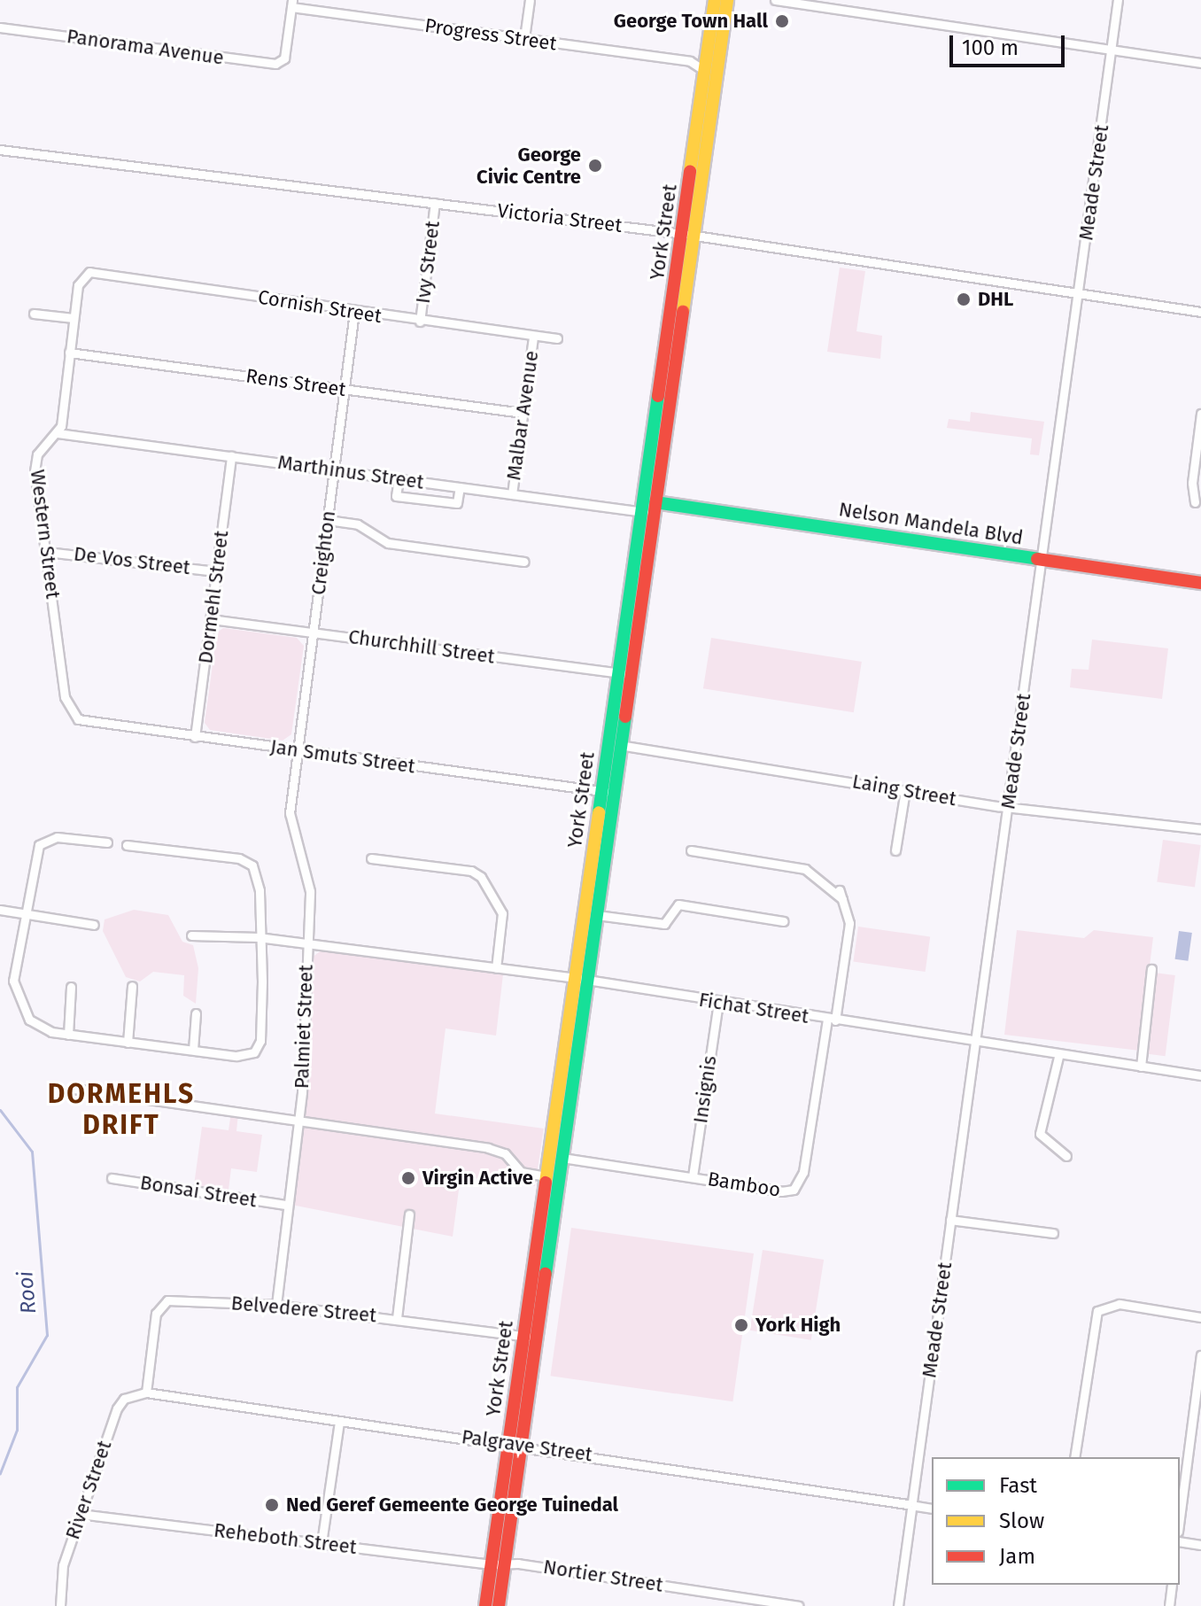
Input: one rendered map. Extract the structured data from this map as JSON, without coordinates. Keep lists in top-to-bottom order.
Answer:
{
  "streets": {
    "main road": ["York Street", "Nelson Mandela Blvd"],
    "street": [
      "Progress Street",
      "Panorama Avenue",
      "Meade Street",
      "Victoria Street",
      "Ivy Street",
      "Cornish Street",
      "Rens Street",
      "Malbar Avenue",
      "Marthinus Street",
      "Western Street",
      "Creighton",
      "De Vos Street",
      "Dormehl Street",
      "Churchhill Street",
      "Jan Smuts Street",
      "Laing Street",
      "Fichat Street",
      "Palmiet Street",
      "Insignis",
      "Bamboo",
      "Bonsai Street",
      "Belvedere Street",
      "Palgrave Street",
      "River Street",
      "Reheboth Street",
      "Nortier Street"
    ]
  },
  "crossings": [
    ["Progress Street", "Panorama Avenue"],
    ["Progress Street", "York Street"],
    ["Meade Street", "Victoria Street"],
    ["Meade Street", "Nelson Mandela Blvd"],
    ["Meade Street", "Laing Street"],
    ["Meade Street", "Fichat Street"],
    ["Meade Street", "Palgrave Street"],
    ["Victoria Street", "York Street"],
    ["Victoria Street", "Ivy Street"],
    ["York Street", "Marthinus Street"],
    ["York Street", "Nelson Mandela Blvd"],
    ["York Street", "Churchhill Street"],
    ["York Street", "Jan Smuts Street"],
    ["York Street", "Laing Street"],
    ["York Street", "Fichat Street"],
    ["York Street", "Bamboo"],
    ["York Street", "Belvedere Street"],
    ["York Street", "Palgrave Street"],
    ["York Street", "Reheboth Street"],
    ["York Street", "Nortier Street"],
    ["Ivy Street", "Cornish Street"],
    ["Cornish Street", "Malbar Avenue"],
    ["Cornish Street", "Creighton"],
    ["Rens Street", "Malbar Avenue"],
    ["Rens Street", "Creighton"],
    ["Malbar Avenue", "Marthinus Street"],
    ["Marthinus Street", "Western Street"],
    ["Marthinus Street", "Creighton"],
    ["Marthinus Street", "Dormehl Street"],
    ["Western Street", "De Vos Street"],
    ["Western Street", "Jan Smuts Street"],
    ["Creighton", "Churchhill Street"],
    ["Creighton", "Jan Smuts Street"],
    ["Creighton", "Palmiet Street"],
    ["De Vos Street", "Dormehl Street"],
    ["Dormehl Street", "Churchhill Street"],
    ["Dormehl Street", "Jan Smuts Street"],
    ["Jan Smuts Street", "Palmiet Street"],
    ["Fichat Street", "Palmiet Street"],
    ["Fichat Street", "Insignis"],
    ["Fichat Street", "Bamboo"],
    ["Palmiet Street", "Bonsai Street"],
    ["Palmiet Street", "Belvedere Street"],
    ["Insignis", "Bamboo"],
    ["Belvedere Street", "Palgrave Street"],
    ["Belvedere Street", "River Street"],
    ["Palgrave Street", "River Street"],
    ["River Street", "Reheboth Street"],
    ["Reheboth Street", "Nortier Street"]
  ],
  "districts": ["DORMEHLS DRIFT"],
  "water": ["Rooi"],
  "places": [
    "George Town Hall",
    "George Civic Centre",
    "DHL",
    "Virgin Active",
    "York High",
    "Ned Geref Gemeente George Tuinedal"
  ],
  "legend": ["Fast", "Slow", "Jam"],
  "scale_bar": "100 m"
}
